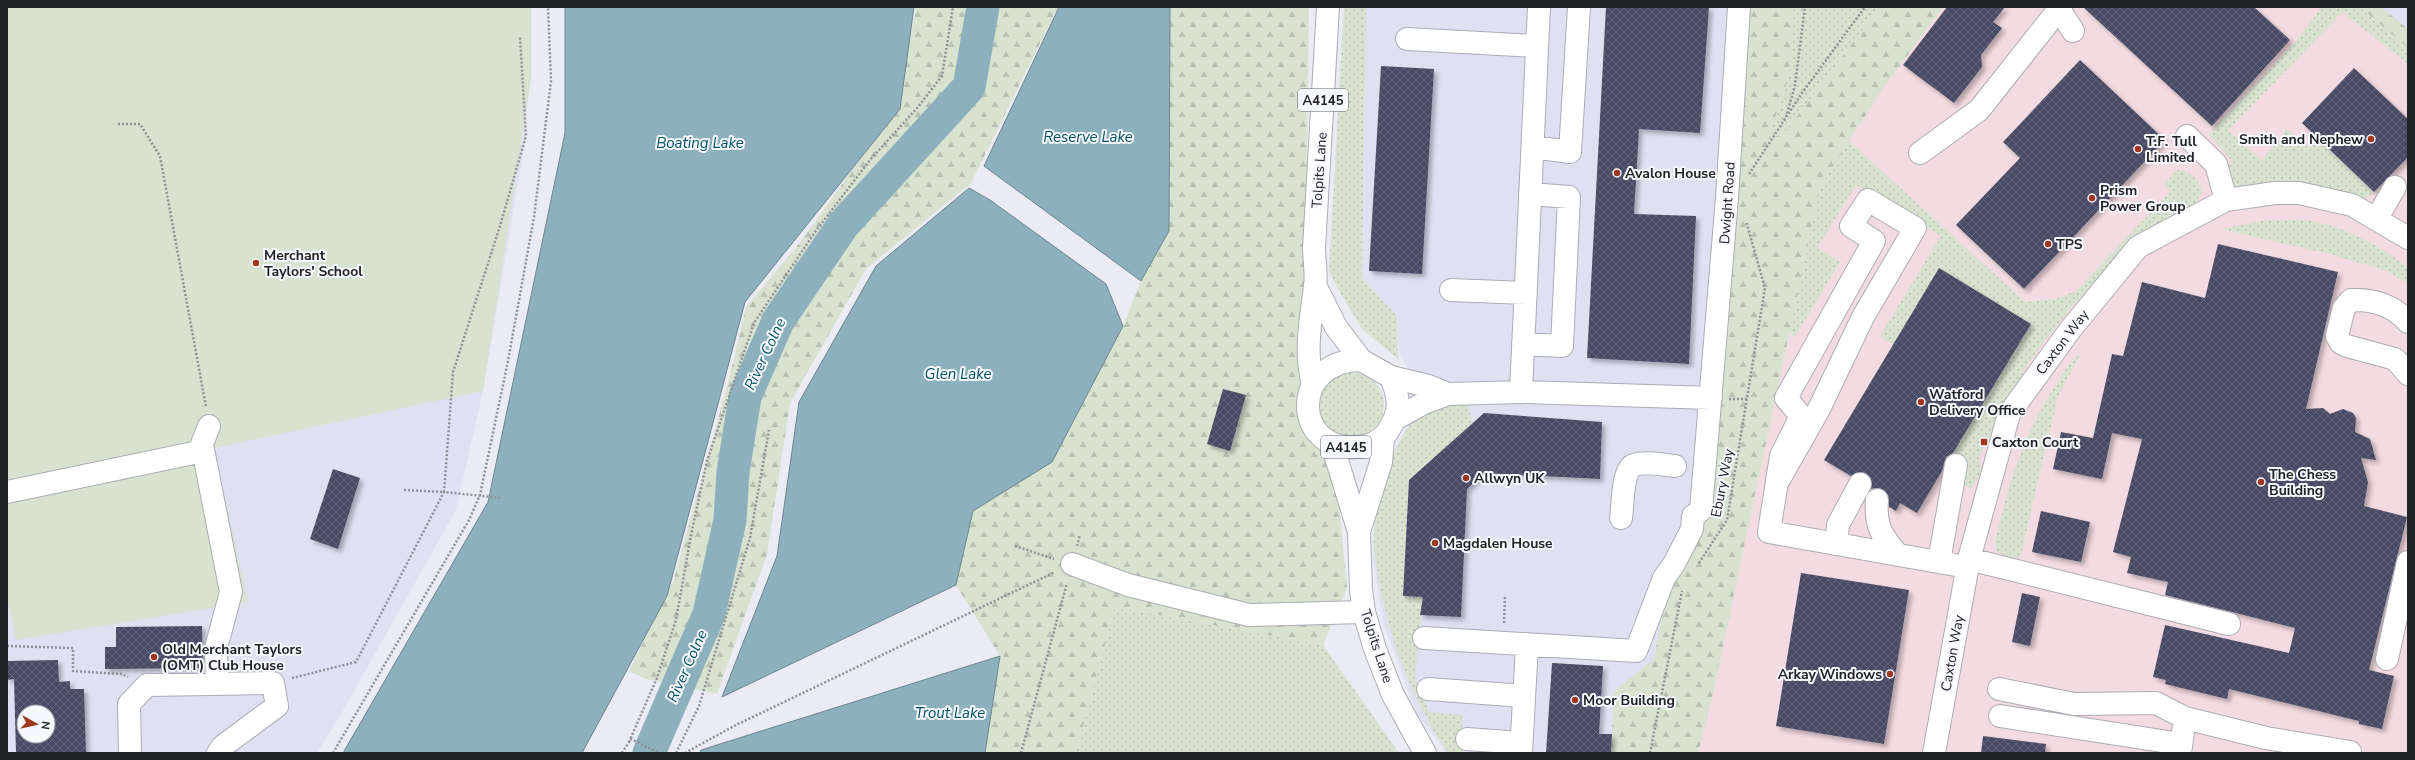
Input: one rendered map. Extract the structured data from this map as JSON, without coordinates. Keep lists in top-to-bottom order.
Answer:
{
  "streets": {
    "street": [
      "A4145",
      "Tolpits Lane",
      "Dwight Road",
      "Caxton Way"
    ],
    "path": ["Ebury Way"]
  },
  "crossings": [
    ["A4145", "Tolpits Lane"]
  ],
  "water": [
    "Reserve Lake",
    "Boating Lake",
    "River Colne",
    "Glen Lake",
    "Trout Lake"
  ],
  "places": {
    "other": [
      "Smith and Nephew",
      "T.F. Tull Limited",
      "Avalon House",
      "Prism Power Group",
      "TPS",
      "Merchant Taylors' School",
      "Watford Delivery Office",
      "Allwyn UK",
      "The Chess Building",
      "Magdalen House",
      "Old Merchant Taylors (OMT) Club House",
      "Arkay Windows",
      "Moor Building"
    ],
    "transit": ["Caxton Court"]
  },
  "north": "right"
}
